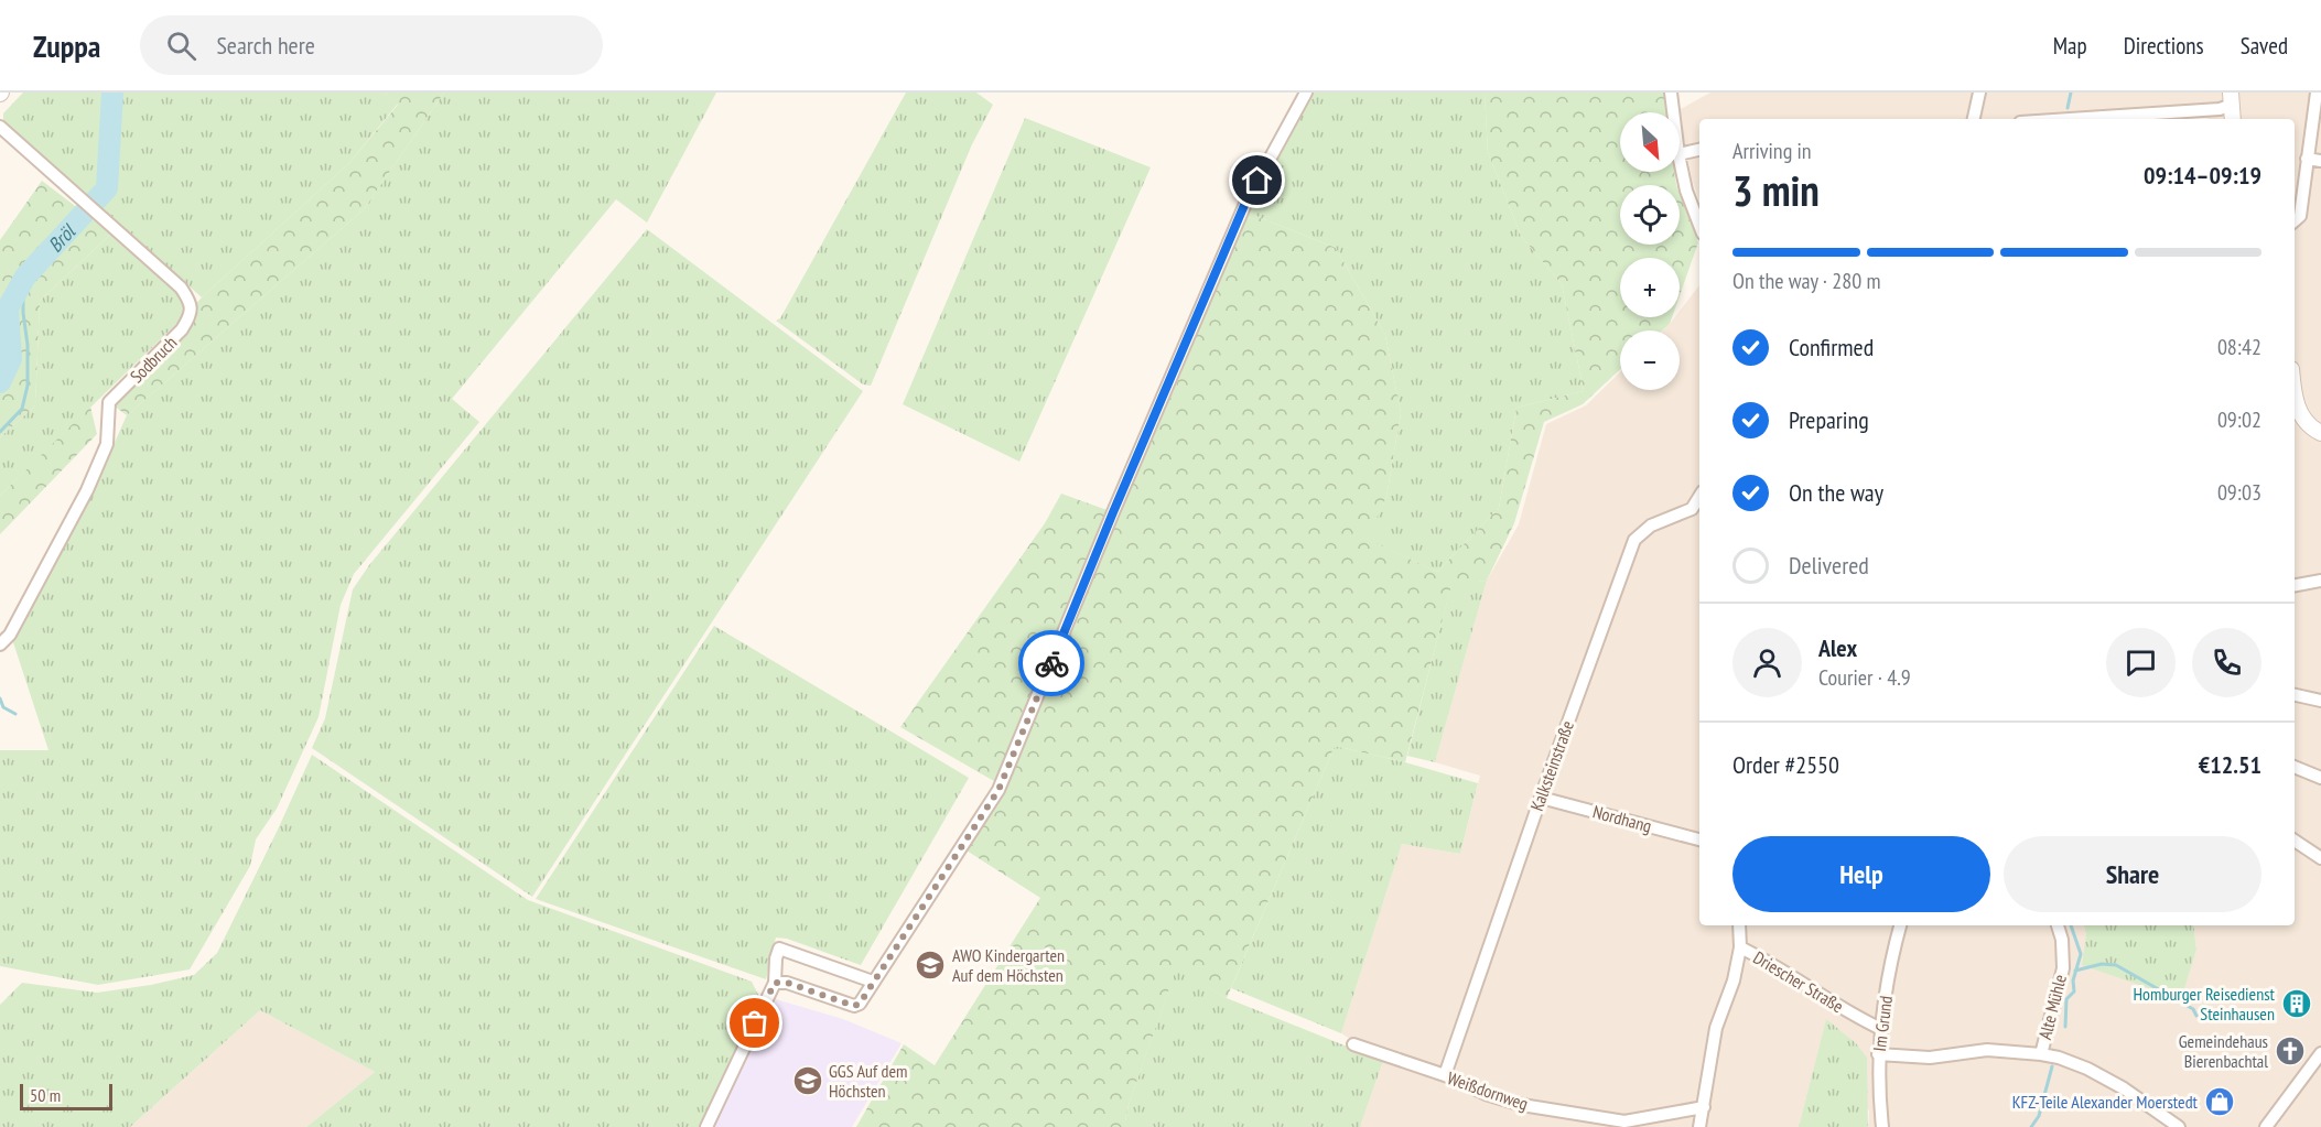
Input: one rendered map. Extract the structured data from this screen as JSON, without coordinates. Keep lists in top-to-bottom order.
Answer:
{
  "streets": {
    "street": [
      "Sodbruch",
      "Kalksteinstraße",
      "Nordhang",
      "Driescher Straße",
      "Alte Mühle",
      "Im Grund",
      "Weißdornweg"
    ]
  },
  "crossings": [
    ["Kalksteinstraße", "Nordhang"],
    ["Kalksteinstraße", "Weißdornweg"],
    ["Driescher Straße", "Im Grund"],
    ["Driescher Straße", "Weißdornweg"]
  ],
  "water": ["Bröl"],
  "places": {
    "school or university": ["AWO Kindergarten Auf dem Höchsten", "GGS Auf dem Höchsten"],
    "building": ["Homburger Reisedienst Steinhausen"],
    "church": ["Gemeindehaus Bierenbachtal"],
    "shop": ["KFZ-Teile Alexander Moerstedt"]
  },
  "scale_bar": "50 m",
  "north": "bottom right",
  "page": {
    "header": "Zuppa",
    "search": "Search here",
    "nav": ["Map", "Directions", "Saved"],
    "map_buttons": ["+", "−"],
    "heading": ["3 min", "Arriving in", "09:14–09:19"],
    "panel": [
      "Alex",
      "Courier · 4.9",
      "Order #2550",
      "€12.51"
    ],
    "bar": "On the way · 280 m",
    "list": [
      ["Confirmed", "08:42"],
      ["Preparing", "09:02"],
      ["On the way", "09:03"],
      "Delivered"
    ],
    "buttons": ["Help", "Share"],
    "scale": "50 m"
  }
}
